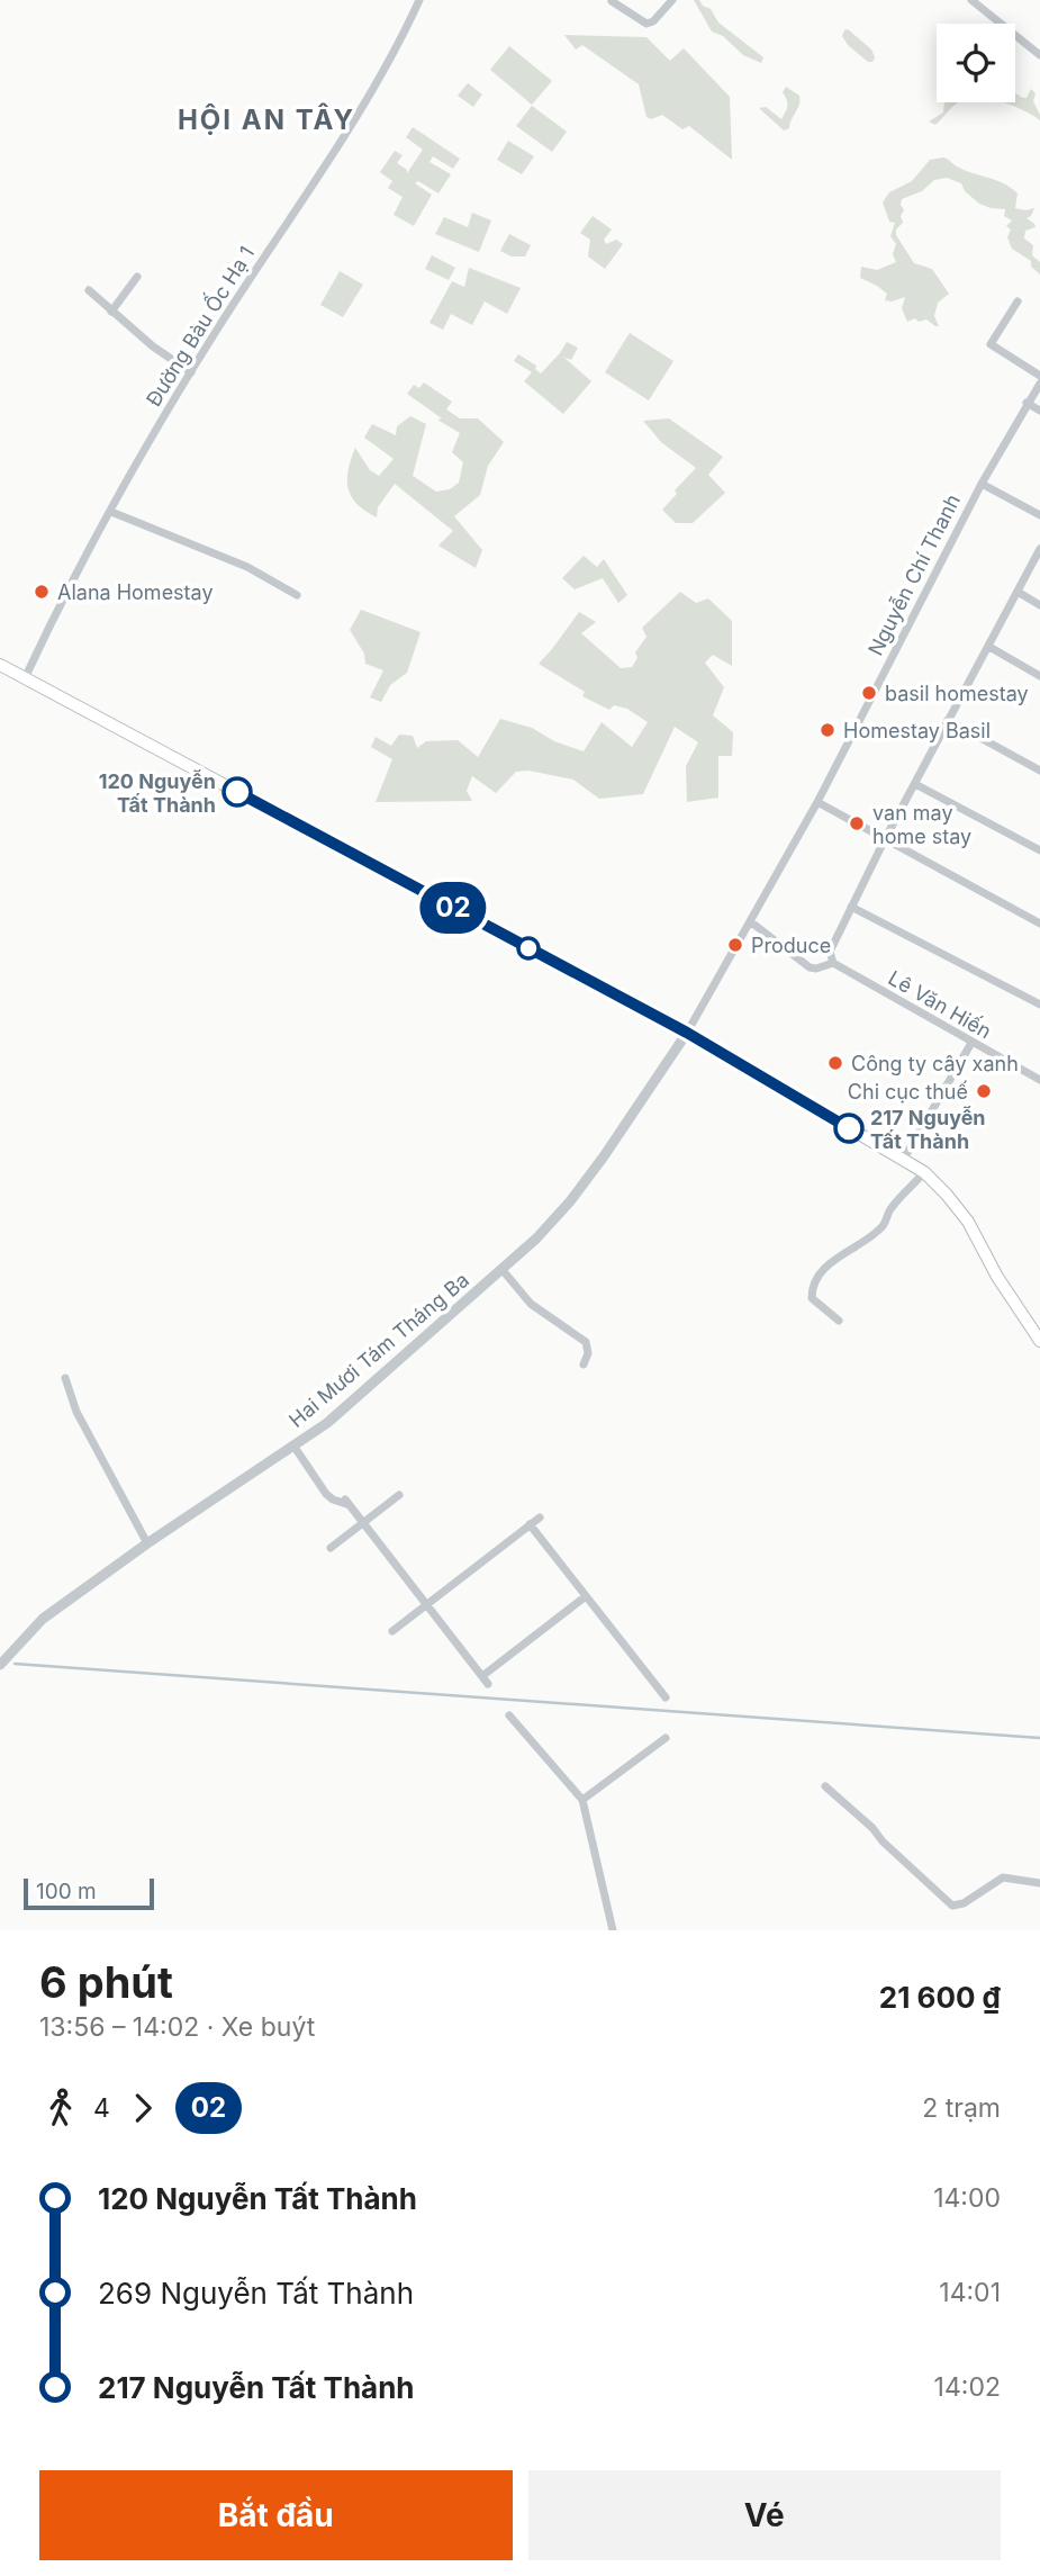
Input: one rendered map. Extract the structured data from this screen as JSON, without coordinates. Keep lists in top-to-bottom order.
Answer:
{
  "streets": {
    "street": [
      "Đường Bàu Ốc Hạ 1",
      "Nguyễn Chí Thanh",
      "Lê Văn Hiến",
      "Hai Mươi Tám Tháng Ba"
    ]
  },
  "crossings": [
    ["Nguyễn Chí Thanh", "Hai Mươi Tám Tháng Ba"]
  ],
  "districts": ["HỘI AN TÂY"],
  "places": [
    "Alana Homestay",
    "basil homestay",
    "Homestay Basil",
    "120 Nguyễn Tất Thành",
    "van may home stay",
    "Produce",
    "Công ty cây xanh",
    "Chi cục thuế",
    "217 Nguyễn Tất Thành"
  ],
  "lines": ["bus line 02"],
  "scale_bar": "100 m",
  "page": {
    "on_map": "02",
    "scale": "100 m",
    "heading": ["6 phút", "13:56 – 14:02 · Xe buýt", "21 600 ₫"],
    "legs": ["4", "02", "2 trạm"],
    "list": [
      {
        "name": "120 Nguyễn Tất Thành",
        "value": "14:00"
      },
      {
        "name": "269 Nguyễn Tất Thành",
        "value": "14:01"
      },
      {
        "name": "217 Nguyễn Tất Thành",
        "value": "14:02"
      }
    ],
    "buttons": ["Bắt đầu", "Vé"]
  }
}
